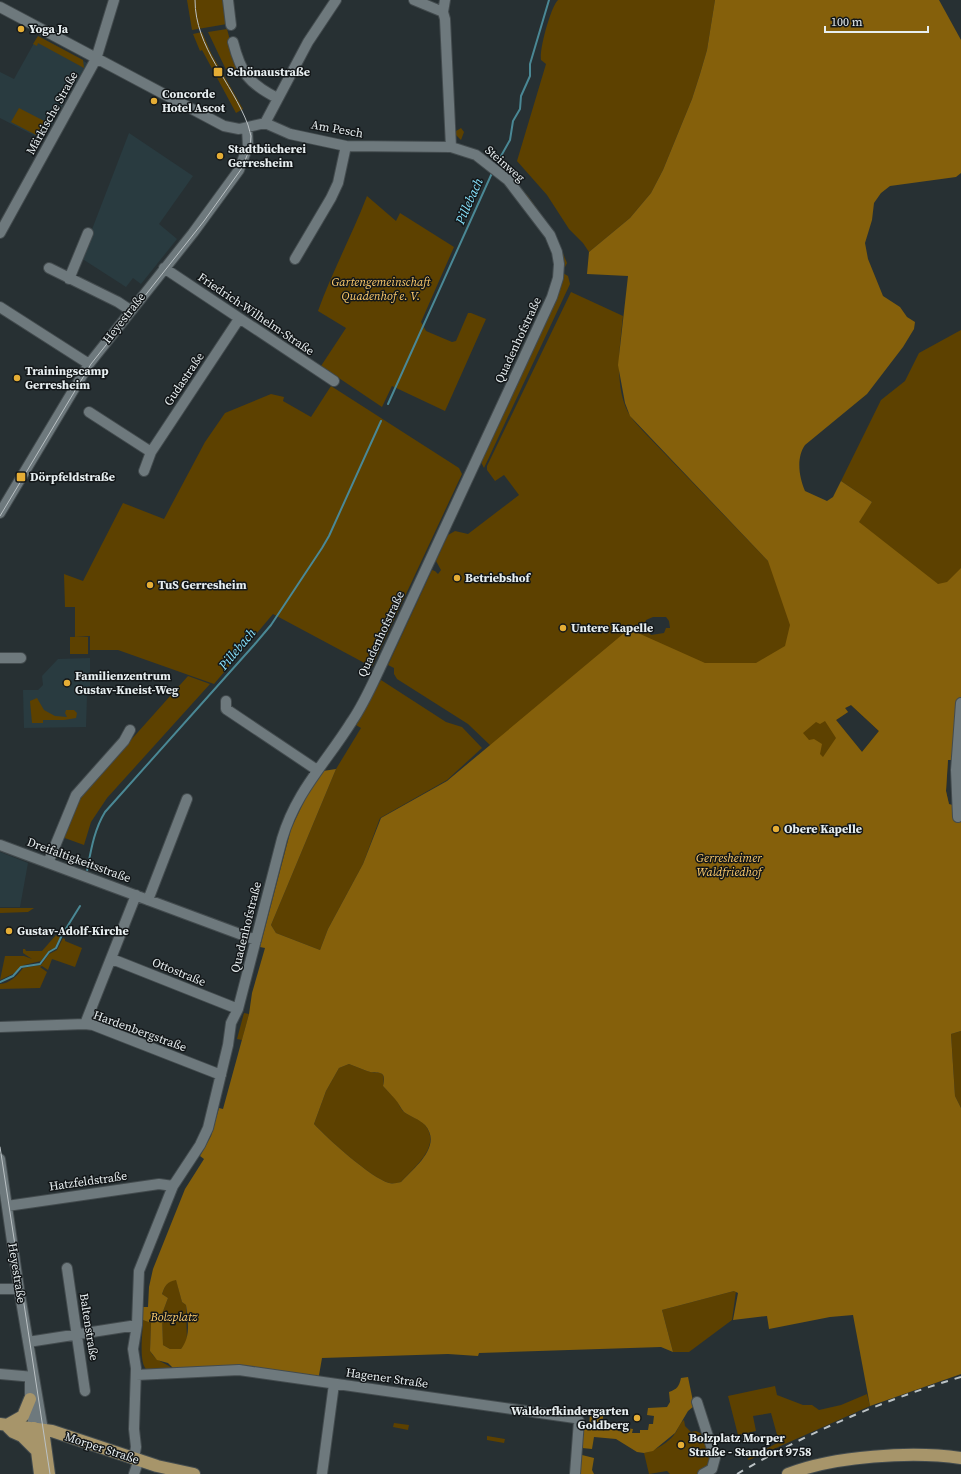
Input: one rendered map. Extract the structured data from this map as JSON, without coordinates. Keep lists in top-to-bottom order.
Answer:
{
  "streets": {
    "main road": ["Heyestraße", "Morper Straße"],
    "street": [
      "Märkische Straße",
      "Am Pesch",
      "Steinweg",
      "Friedrich-Wilhelm-Straße",
      "Quadenhofstraße",
      "Gudastraße",
      "Dreifaltigkeitsstraße",
      "Ottostraße",
      "Hardenbergstraße",
      "Hatzfeldstraße",
      "Baltenstraße",
      "Hagener Straße"
    ]
  },
  "crossings": [
    ["Am Pesch", "Steinweg"],
    ["Steinweg", "Quadenhofstraße"],
    ["Friedrich-Wilhelm-Straße", "Heyestraße"],
    ["Friedrich-Wilhelm-Straße", "Gudastraße"],
    ["Heyestraße", "Hatzfeldstraße"],
    ["Heyestraße", "Morper Straße"],
    ["Quadenhofstraße", "Dreifaltigkeitsstraße"],
    ["Quadenhofstraße", "Ottostraße"],
    ["Quadenhofstraße", "Hardenbergstraße"],
    ["Quadenhofstraße", "Hatzfeldstraße"],
    ["Quadenhofstraße", "Hagener Straße"],
    ["Quadenhofstraße", "Morper Straße"]
  ],
  "water": ["Pillebach"],
  "parks": ["Gartengemeinschaft Quadenhof e. V.", "Gerresheimer Waldfriedhof", "Bolzplatz"],
  "places": {
    "other": [
      "Yoga Ja",
      "Concorde Hotel Ascot",
      "Stadtbücherei Gerresheim",
      "Trainingscamp Gerresheim",
      "Betriebshof",
      "TuS Gerresheim",
      "Untere Kapelle",
      "Familienzentrum Gustav-Kneist-Weg",
      "Obere Kapelle",
      "Gustav-Adolf-Kirche",
      "Waldorfkindergarten Goldberg",
      "Bolzplatz Morper Straße - Standort 9758"
    ],
    "transit": ["Schönaustraße", "Dörpfeldstraße"]
  },
  "scale_bar": "100 m"
}
